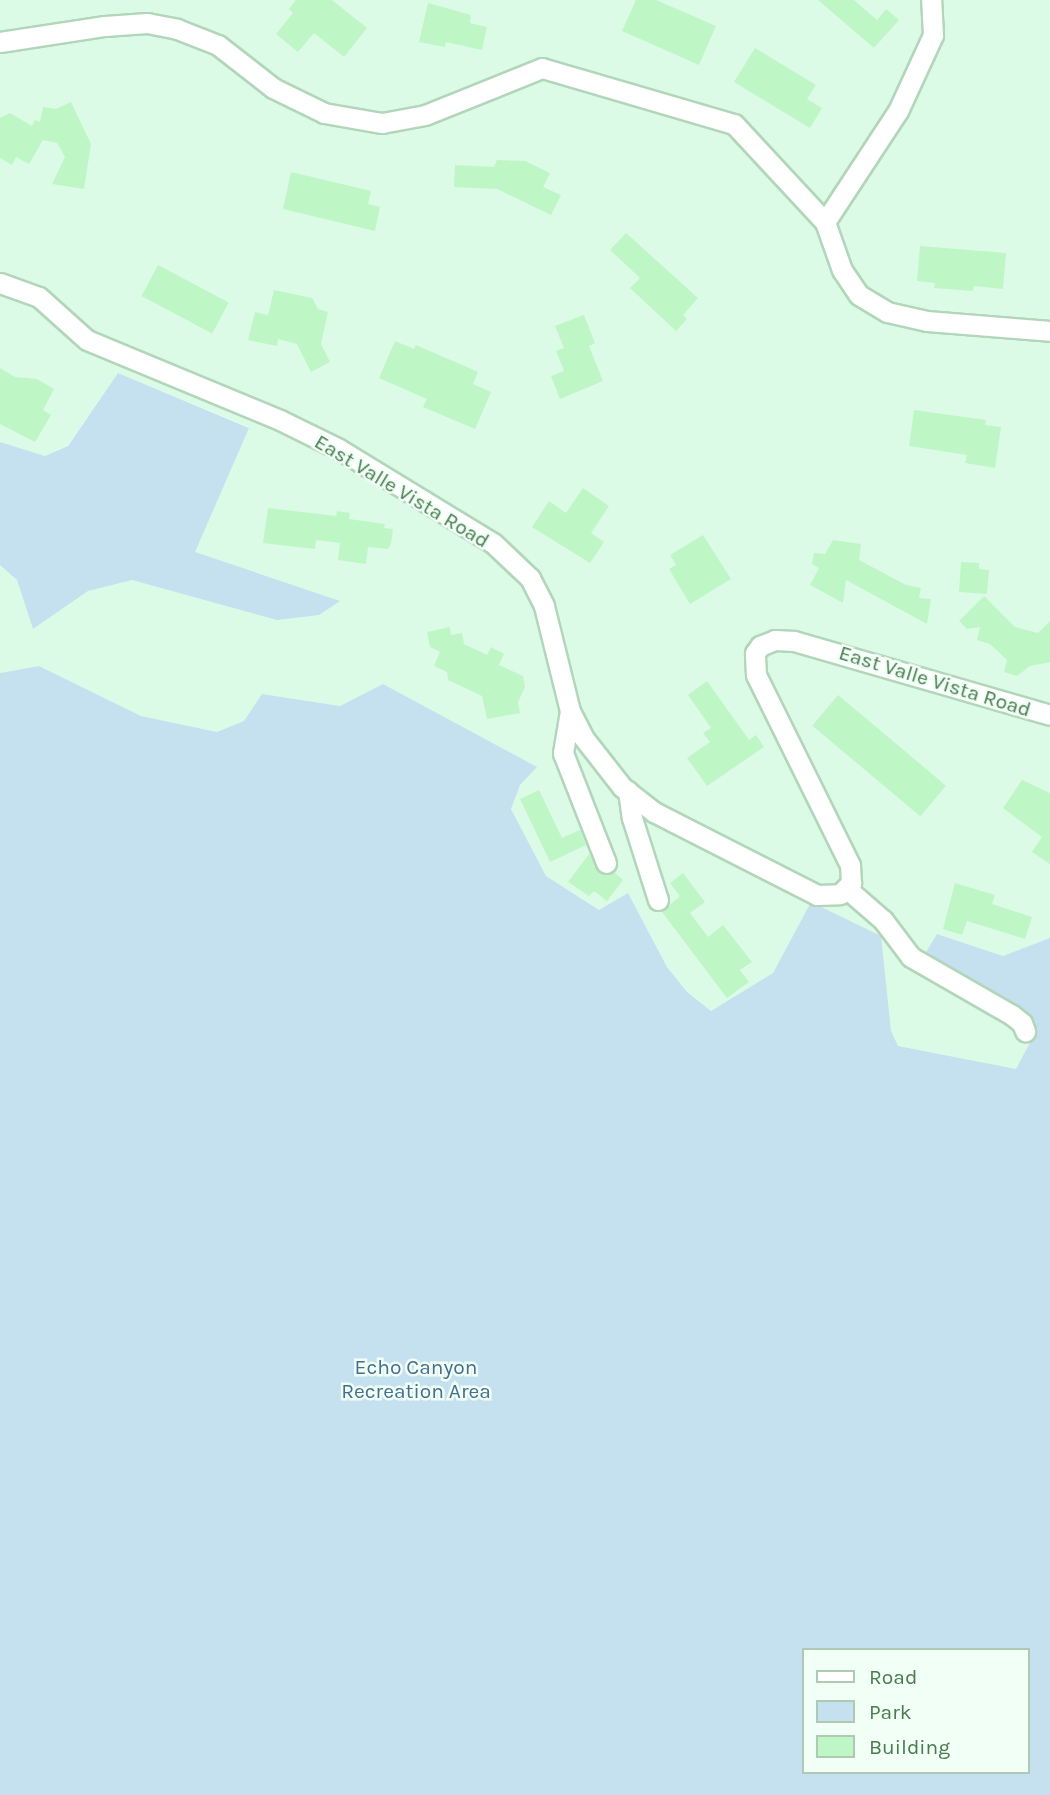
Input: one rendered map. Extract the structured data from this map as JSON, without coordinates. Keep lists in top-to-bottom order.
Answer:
{
  "streets": {
    "street": ["East Valle Vista Road"]
  },
  "parks": ["Echo Canyon Recreation Area"],
  "legend": ["Road", "Park", "Building"]
}
